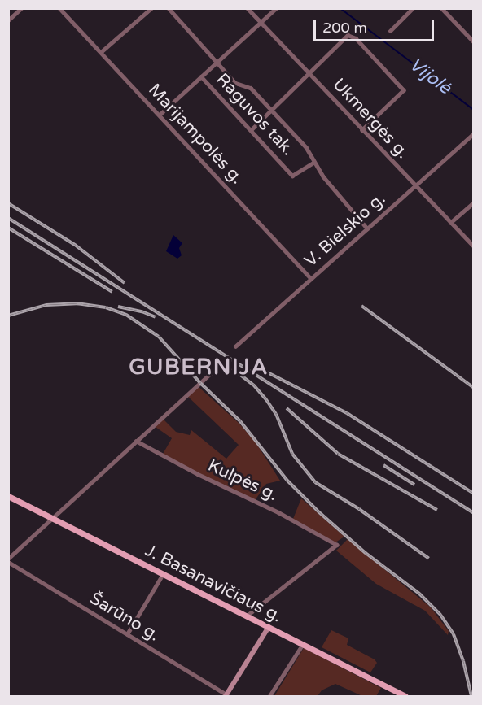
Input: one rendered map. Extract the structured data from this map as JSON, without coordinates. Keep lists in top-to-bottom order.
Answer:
{
  "streets": {
    "main road": ["J. Basanavičiaus g."],
    "street": [
      "Raguvos tak.",
      "Ukmergės g.",
      "Marijampolės g.",
      "V. Bielskio g.",
      "Kulpės g.",
      "Šarūno g."
    ]
  },
  "crossings": [
    ["Raguvos tak.", "V. Bielskio g."],
    ["Ukmergės g.", "V. Bielskio g."],
    ["Marijampolės g.", "V. Bielskio g."],
    ["Kulpės g.", "J. Basanavičiaus g."]
  ],
  "districts": ["GUBERNIJA"],
  "water": ["Vijolė"],
  "scale_bar": "200 m"
}
